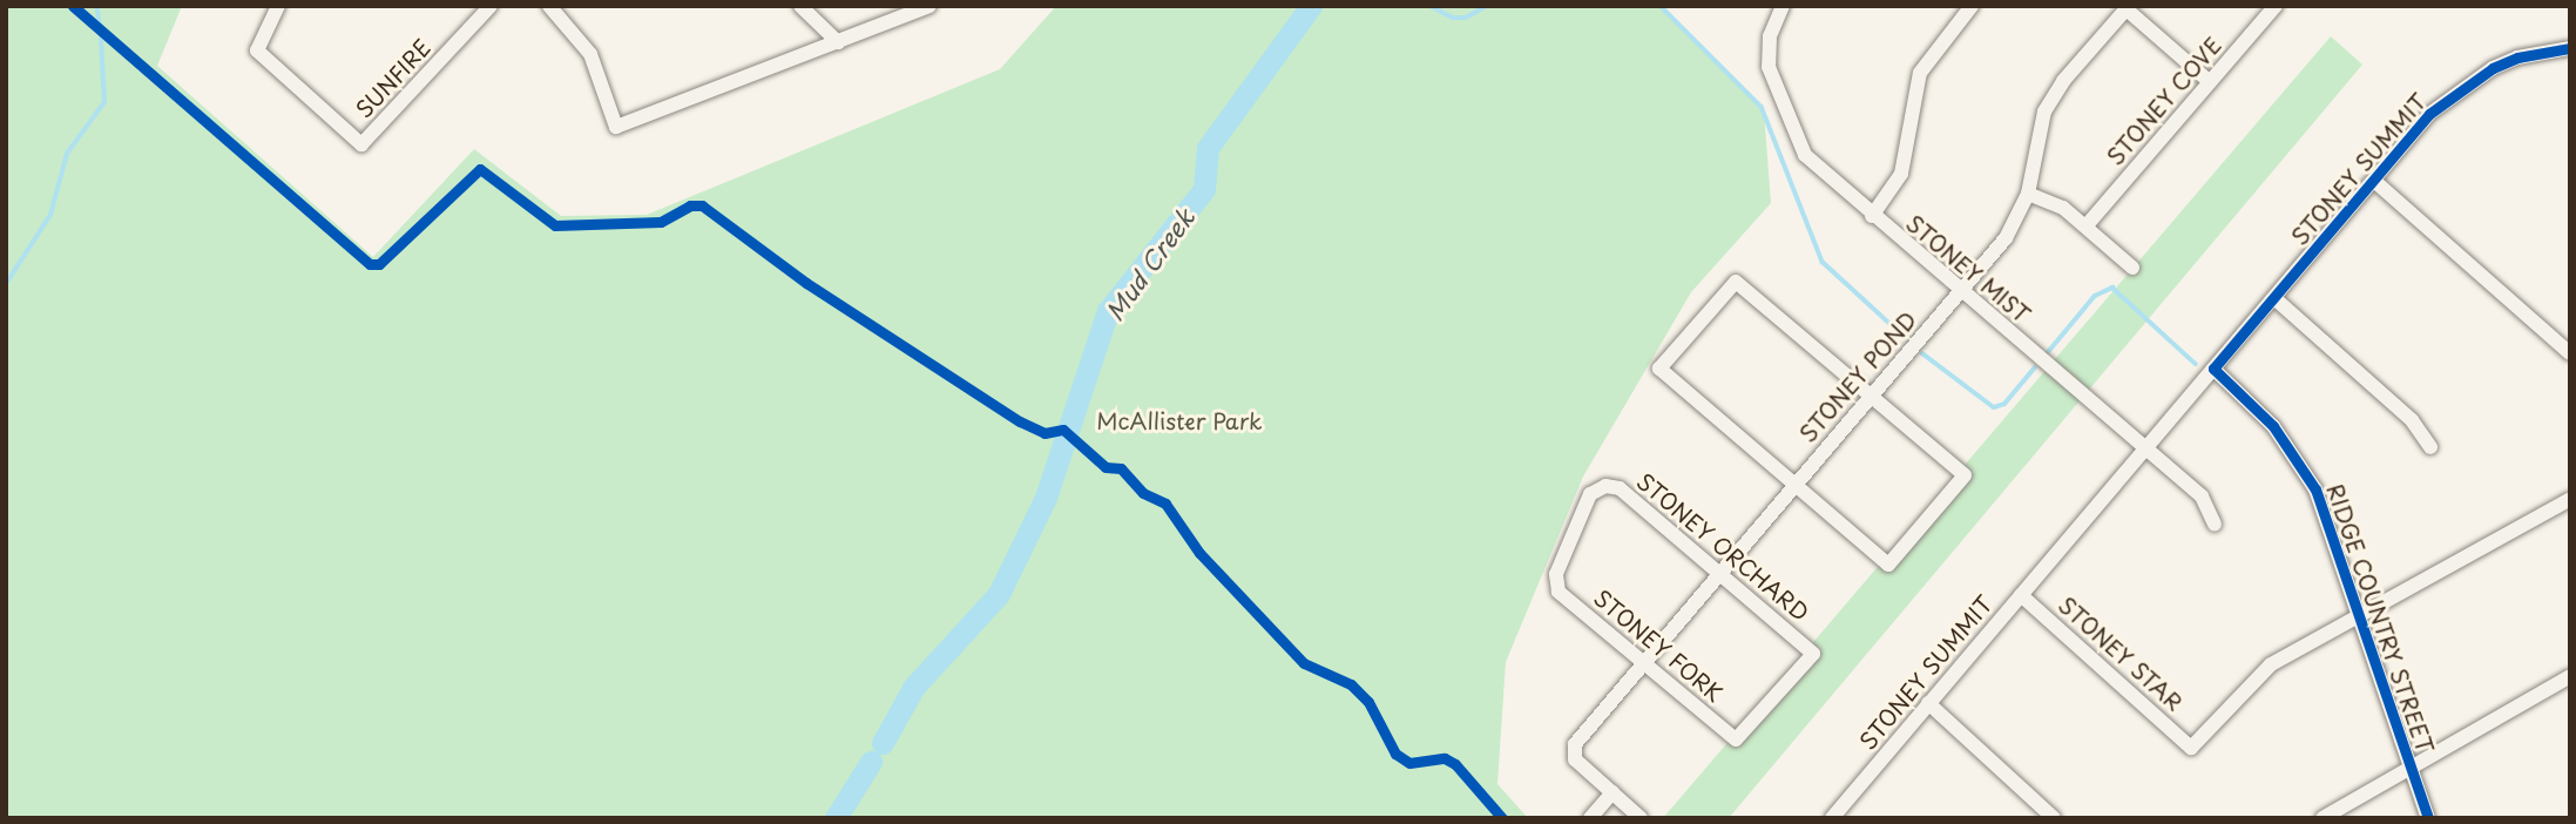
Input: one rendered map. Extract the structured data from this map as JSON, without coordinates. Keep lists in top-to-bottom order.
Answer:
{
  "streets": {
    "street": [
      "SUNFIRE",
      "STONEY COVE",
      "STONEY SUMMIT",
      "STONEY MIST",
      "STONEY POND",
      "STONEY ORCHARD",
      "RIDGE COUNTRY STREET",
      "STONEY FORK",
      "STONEY STAR"
    ]
  },
  "crossings": [
    ["STONEY SUMMIT", "STONEY MIST"],
    ["STONEY SUMMIT", "RIDGE COUNTRY STREET"],
    ["STONEY SUMMIT", "STONEY STAR"],
    ["STONEY MIST", "STONEY POND"],
    ["STONEY POND", "STONEY ORCHARD"],
    ["STONEY POND", "STONEY FORK"],
    ["STONEY ORCHARD", "STONEY FORK"],
    ["RIDGE COUNTRY STREET", "STONEY STAR"]
  ],
  "water": ["Mud Creek"],
  "parks": ["McAllister Park"]
}
